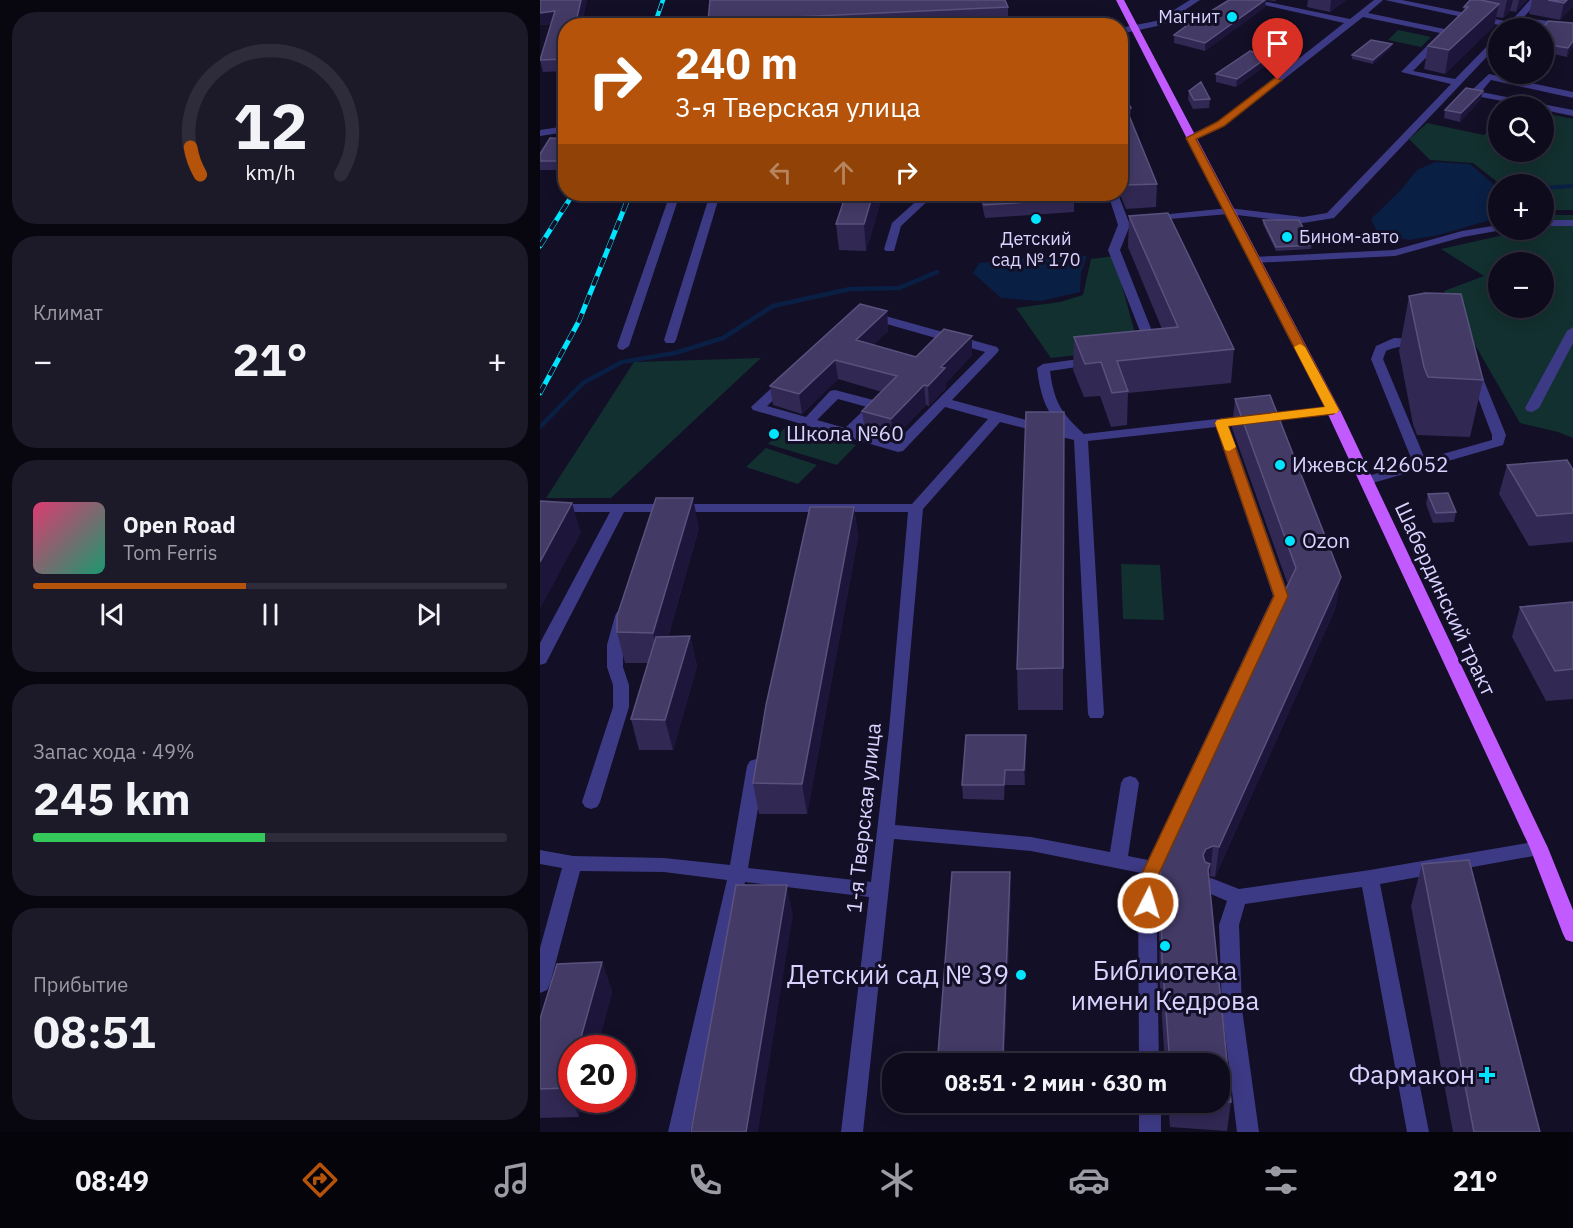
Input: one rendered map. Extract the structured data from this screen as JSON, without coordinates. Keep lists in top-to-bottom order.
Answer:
{
  "streets": {
    "main road": ["Шабердинский тракт"],
    "street": ["1-я Тверская улица"]
  },
  "places": {
    "other": [
      "Магнит",
      "Детский сад № 170",
      "Бином-авто",
      "Школа №60",
      "Ижевск 426052",
      "Ozon",
      "Библиотека имени Кедрова",
      "Детский сад № 39"
    ],
    "health": ["Фармакон"]
  },
  "page": {
    "map_buttons": ["+", "−"],
    "turn": ["240 m", "3-я Тверская улица"],
    "tile": [
      "Климат",
      ["Запас хода · 49%", "245 km"],
      ["Прибытие", "08:51"]
    ],
    "heat": ["−", "21°", "+"],
    "song": ["Open Road", "Tom Ferris"],
    "limit": "20",
    "trip": "08:51 · 2 мин · 630 m",
    "tabs": ["08:49", "21°"],
    "gauge": ["12", "km/h"]
  }
}
